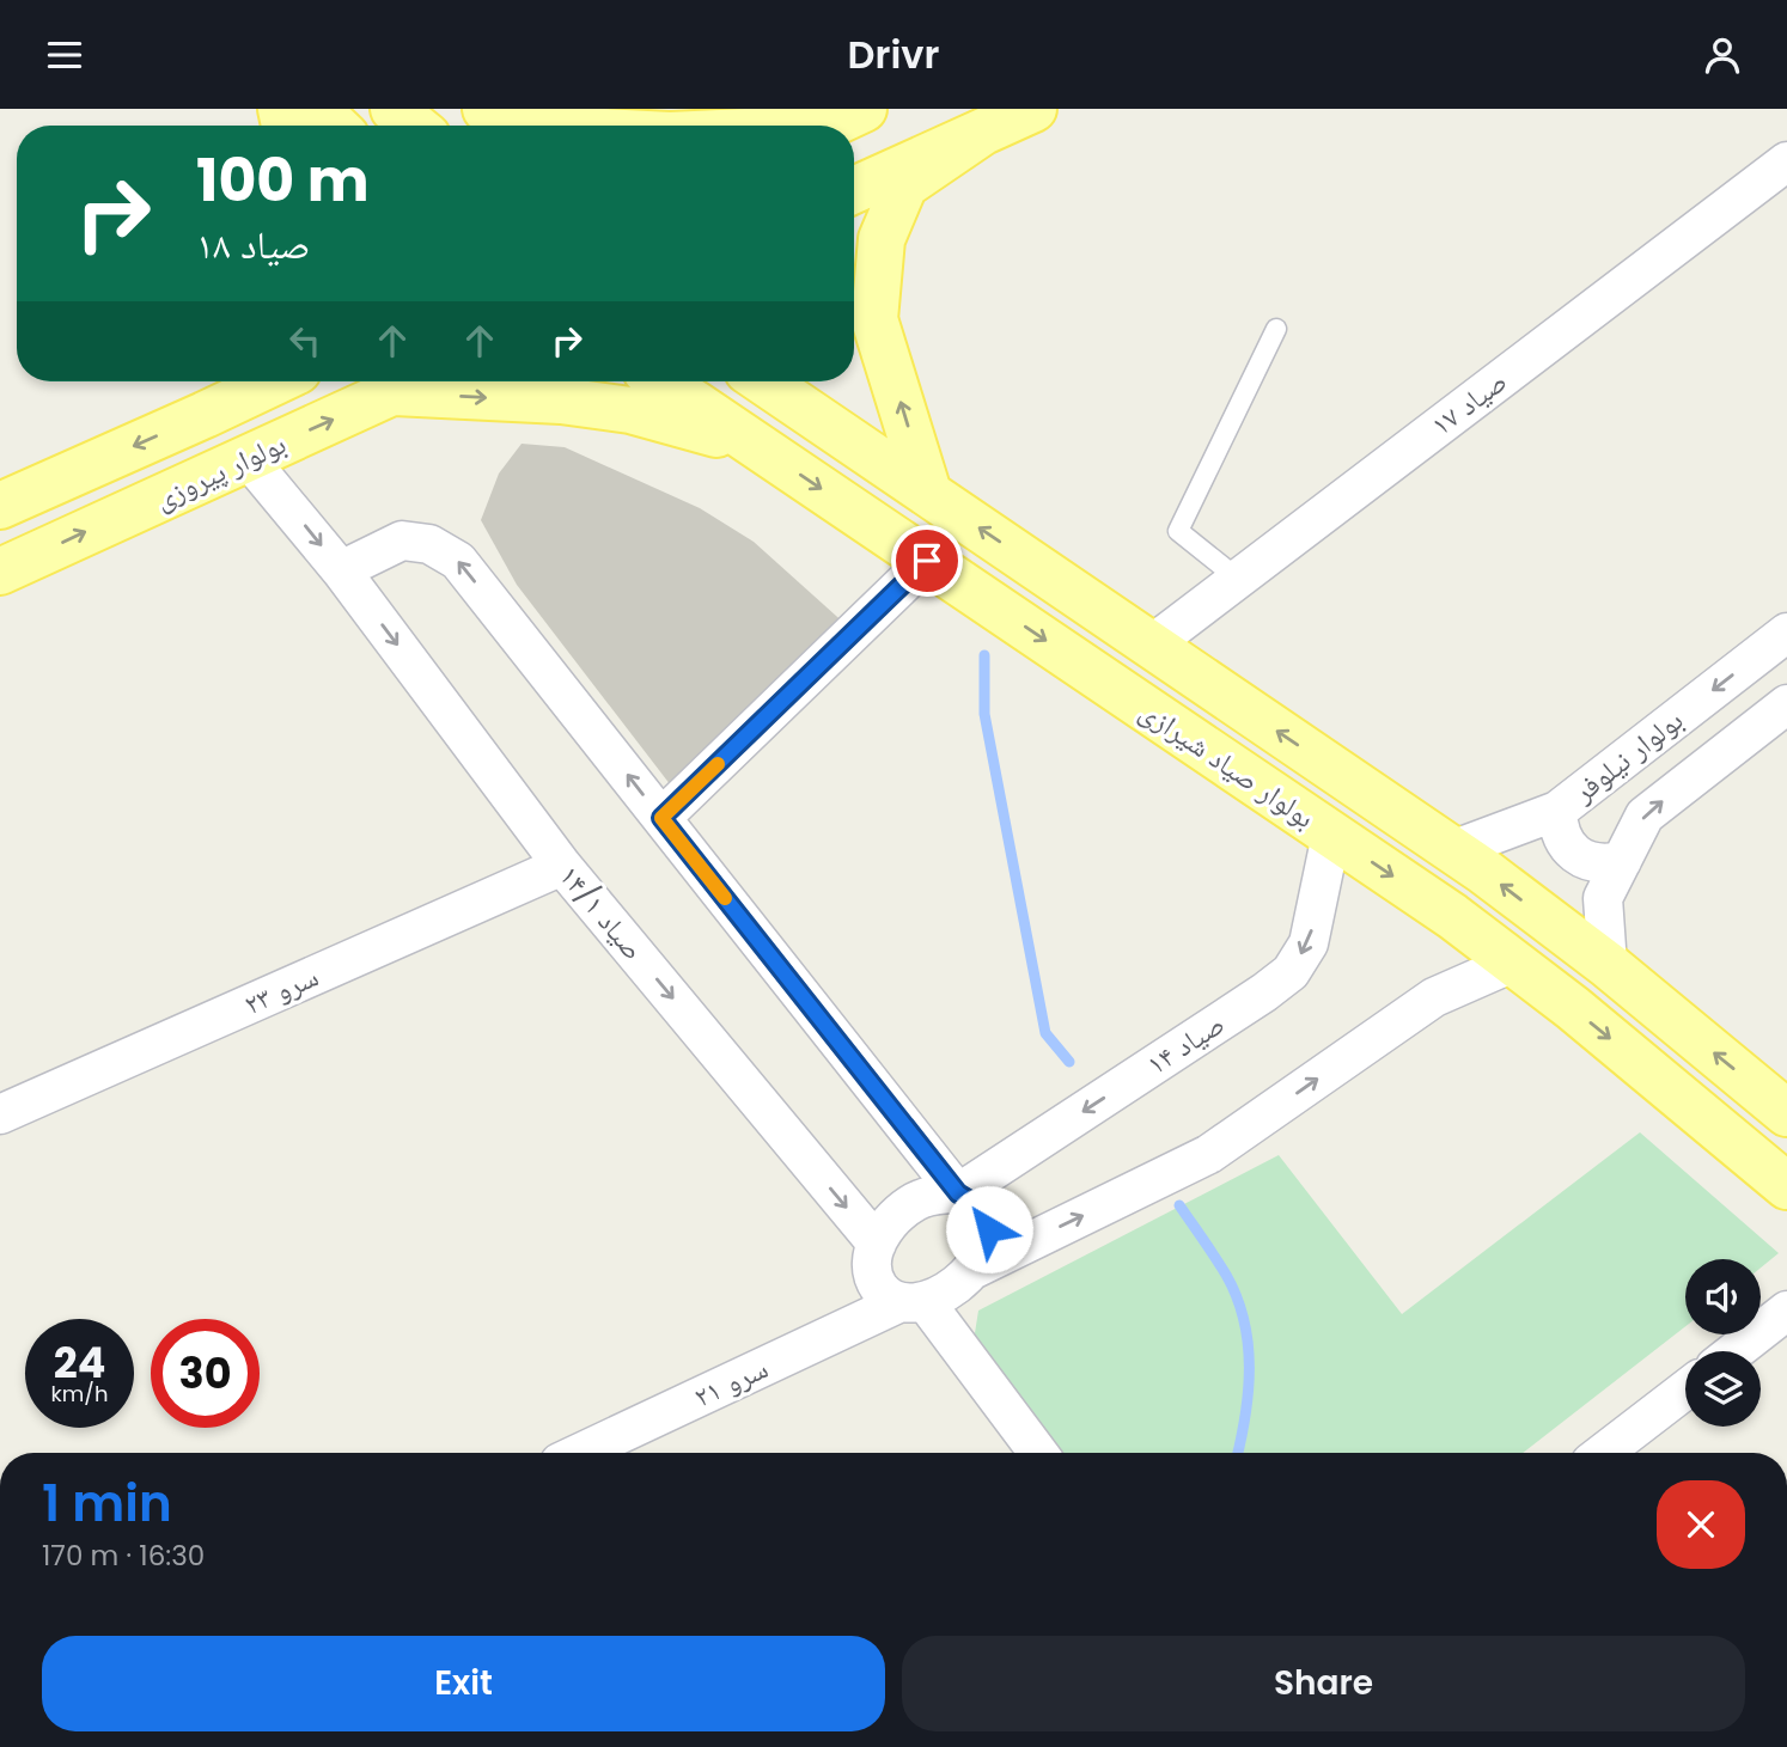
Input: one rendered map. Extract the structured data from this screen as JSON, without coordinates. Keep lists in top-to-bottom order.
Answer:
{
  "streets": {
    "main road": ["بولوار پیروزی", "بولوار صیاد شیرازی"],
    "street": [
      "صیاد ۱۷",
      "بولوار نیلوفر",
      "صیاد ۱۴/۱",
      "سرو ۲۳",
      "صیاد ۱۴",
      "سرو ۲۱"
    ]
  },
  "crossings": [
    ["صیاد ۱۷", "بولوار صیاد شیرازی"],
    ["بولوار پیروزی", "صیاد ۱۴/۱"],
    ["بولوار نیلوفر", "بولوار صیاد شیرازی"],
    ["بولوار صیاد شیرازی", "صیاد ۱۴"],
    ["صیاد ۱۴/۱", "سرو ۲۳"],
    ["صیاد ۱۴/۱", "صیاد ۱۴"],
    ["صیاد ۱۴/۱", "سرو ۲۱"],
    ["صیاد ۱۴", "سرو ۲۱"]
  ],
  "page": {
    "header": "Drivr",
    "turn": ["100 m", "صیاد ۱۸"],
    "speed": "24 km/h",
    "limit": "30",
    "heading": ["1 min", "170 m · 16:30"],
    "buttons": ["Exit", "Share"]
  }
}
